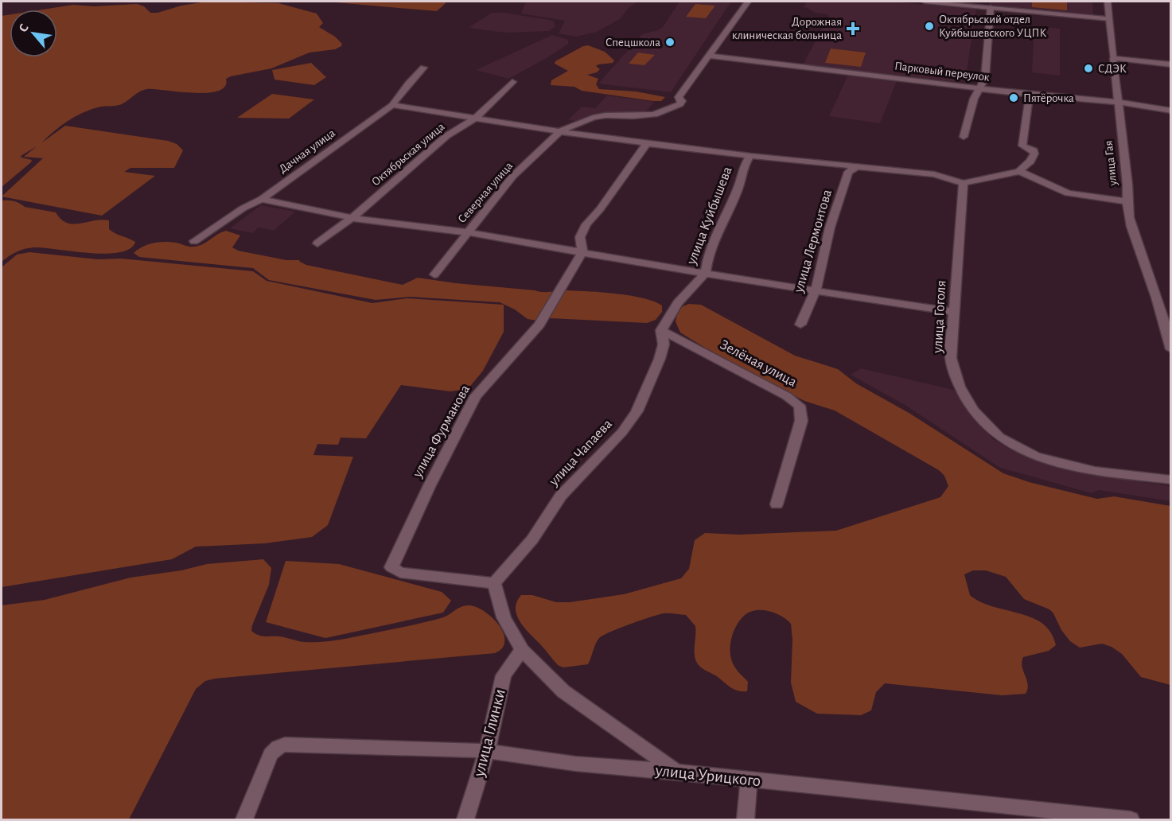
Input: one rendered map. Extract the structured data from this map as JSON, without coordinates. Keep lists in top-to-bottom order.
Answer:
{
  "streets": {
    "street": [
      "Парковый переулок",
      "Дачная улица",
      "Октябрьская улица",
      "улица Гая",
      "Северная улица",
      "улица Куйбышева",
      "улица Лермонтова",
      "улица Гоголя",
      "Зелёная улица",
      "улица Фурманова",
      "улица Чапаева",
      "улица Глинки",
      "улица Урицкого"
    ]
  },
  "crossings": [
    ["Парковый переулок", "улица Гая"],
    ["улица Куйбышева", "Зелёная улица"],
    ["улица Куйбышева", "улица Чапаева"],
    ["Зелёная улица", "улица Чапаева"],
    ["улица Фурманова", "улица Чапаева"],
    ["улица Глинки", "улица Урицкого"]
  ],
  "places": {
    "other": [
      "Октябрьский отдел Куйбышевского УЦПК",
      "Спецшкола",
      "СДЭК",
      "Пятёрочка"
    ],
    "health": ["Дорожная клиническая больница"]
  },
  "north": "top left"
}
